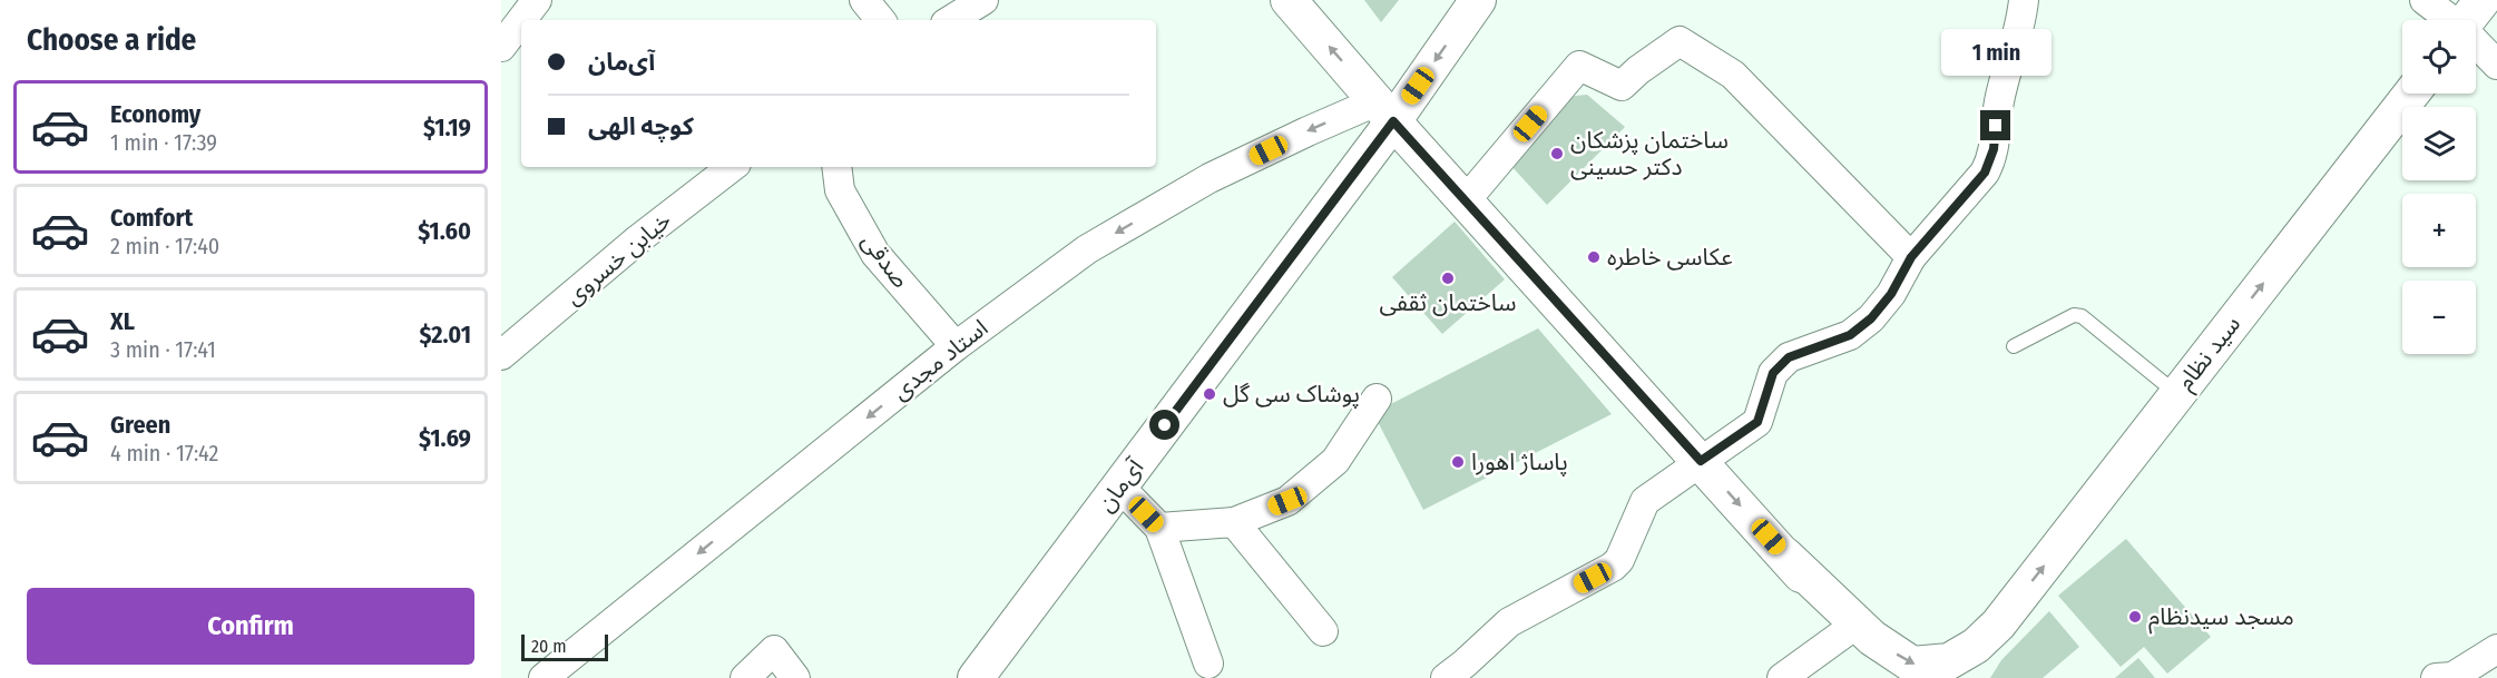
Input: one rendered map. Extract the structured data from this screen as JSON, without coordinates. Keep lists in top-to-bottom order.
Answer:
{
  "streets": {
    "street": [
      "خیابن خسروی",
      "صدقی",
      "سید نظام",
      "استاد مجدی",
      "آی‌مان"
    ]
  },
  "crossings": [
    ["صدقی", "استاد مجدی"],
    ["استاد مجدی", "آی‌مان"]
  ],
  "one_way": ["استاد مجدی"],
  "places": [
    "ساختمان پزشکان دکتر حسینی",
    "عکاسی خاطره",
    "ساختمان ثقفی",
    "پوشاک سی گل",
    "پاساژ اهورا",
    "مسجد سیدنظام"
  ],
  "scale_bar": "20 m",
  "page": {
    "heading": "Choose a ride",
    "map_buttons": ["+", "−"],
    "banner": ["آی‌مان", "کوچه الهی"],
    "bubble": "1 min",
    "list": [
      {
        "name": "Economy",
        "note": "1 min · 17:39",
        "value": "$1.19"
      },
      {
        "name": "Comfort",
        "note": "2 min · 17:40",
        "value": "$1.60"
      },
      {
        "name": "XL",
        "note": "3 min · 17:41",
        "value": "$2.01"
      },
      {
        "name": "Green",
        "note": "4 min · 17:42",
        "value": "$1.69"
      }
    ],
    "buttons": "Confirm",
    "scale": "20 m"
  }
}
